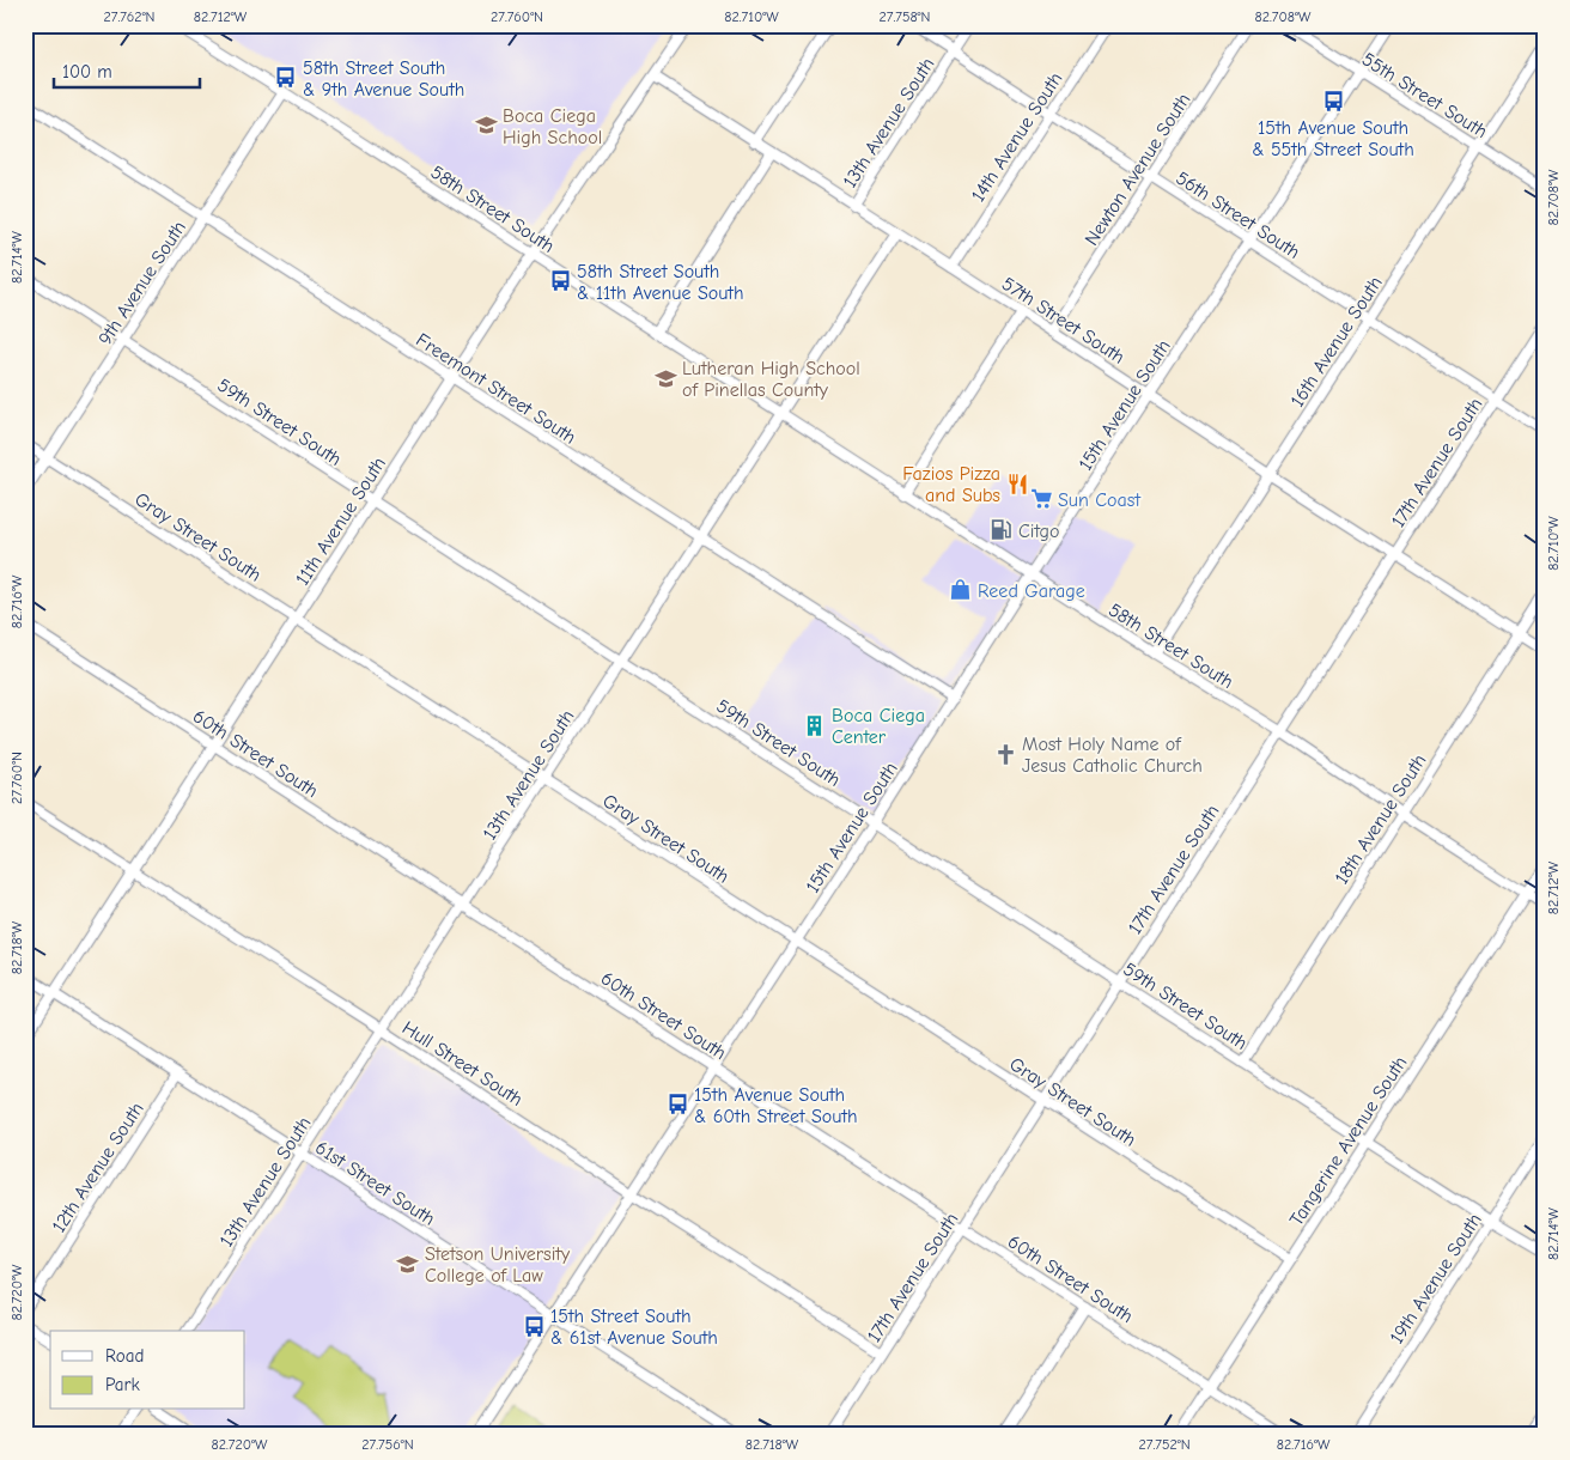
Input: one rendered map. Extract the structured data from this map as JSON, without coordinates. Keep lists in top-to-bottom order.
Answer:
{
  "streets": {
    "street": [
      "55th Street South",
      "13th Avenue South",
      "14th Avenue South",
      "Newton Avenue South",
      "58th Street South",
      "56th Street South",
      "9th Avenue South",
      "57th Street South",
      "16th Avenue South",
      "Freemont Street South",
      "15th Avenue South",
      "59th Street South",
      "17th Avenue South",
      "11th Avenue South",
      "Gray Street South",
      "60th Street South",
      "18th Avenue South",
      "Hull Street South",
      "Tangerine Avenue South",
      "12th Avenue South",
      "61st Street South",
      "19th Avenue South"
    ]
  },
  "crossings": [
    ["55th Street South", "16th Avenue South"],
    ["55th Street South", "15th Avenue South"],
    ["13th Avenue South", "58th Street South"],
    ["13th Avenue South", "56th Street South"],
    ["13th Avenue South", "57th Street South"],
    ["13th Avenue South", "Freemont Street South"],
    ["13th Avenue South", "59th Street South"],
    ["13th Avenue South", "Gray Street South"],
    ["13th Avenue South", "60th Street South"],
    ["13th Avenue South", "Hull Street South"],
    ["13th Avenue South", "61st Street South"],
    ["14th Avenue South", "56th Street South"],
    ["14th Avenue South", "57th Street South"],
    ["Newton Avenue South", "56th Street South"],
    ["Newton Avenue South", "57th Street South"],
    ["58th Street South", "9th Avenue South"],
    ["58th Street South", "16th Avenue South"],
    ["58th Street South", "15th Avenue South"],
    ["58th Street South", "17th Avenue South"],
    ["58th Street South", "11th Avenue South"],
    ["58th Street South", "18th Avenue South"],
    ["58th Street South", "Tangerine Avenue South"],
    ["56th Street South", "16th Avenue South"],
    ["56th Street South", "15th Avenue South"],
    ["56th Street South", "17th Avenue South"],
    ["9th Avenue South", "Freemont Street South"],
    ["9th Avenue South", "59th Street South"],
    ["9th Avenue South", "Gray Street South"],
    ["57th Street South", "16th Avenue South"],
    ["57th Street South", "15th Avenue South"],
    ["57th Street South", "17th Avenue South"],
    ["57th Street South", "11th Avenue South"],
    ["57th Street South", "18th Avenue South"],
    ["Freemont Street South", "15th Avenue South"],
    ["Freemont Street South", "11th Avenue South"],
    ["15th Avenue South", "59th Street South"],
    ["15th Avenue South", "Gray Street South"],
    ["15th Avenue South", "60th Street South"],
    ["15th Avenue South", "Hull Street South"],
    ["15th Avenue South", "61st Street South"],
    ["59th Street South", "17th Avenue South"],
    ["59th Street South", "11th Avenue South"],
    ["59th Street South", "18th Avenue South"],
    ["59th Street South", "Tangerine Avenue South"],
    ["59th Street South", "19th Avenue South"],
    ["17th Avenue South", "Gray Street South"],
    ["17th Avenue South", "60th Street South"],
    ["17th Avenue South", "Hull Street South"],
    ["11th Avenue South", "Gray Street South"],
    ["11th Avenue South", "60th Street South"],
    ["11th Avenue South", "Hull Street South"],
    ["11th Avenue South", "61st Street South"],
    ["Gray Street South", "Tangerine Avenue South"],
    ["60th Street South", "Tangerine Avenue South"],
    ["12th Avenue South", "61st Street South"]
  ],
  "places": {
    "bus stop": [
      "58th Street South & 9th Avenue South",
      "15th Avenue South & 55th Street South",
      "58th Street South & 11th Avenue South",
      "15th Avenue South & 60th Street South",
      "15th Street South & 61st Avenue South"
    ],
    "school or university": ["Boca Ciega High School", "Lutheran High School of Pinellas County", "Stetson University College of Law"],
    "restaurant": ["Fazios Pizza and Subs"],
    "supermarket": ["Sun Coast"],
    "fuel station": ["Citgo"],
    "shop": ["Reed Garage"],
    "building": ["Boca Ciega Center"],
    "church": ["Most Holy Name of Jesus Catholic Church"]
  },
  "legend": ["Road", "Park"],
  "scale_bar": "100 m",
  "coordinates": [
    "27.762°N",
    "82.712°W",
    "27.760°N",
    "82.710°W",
    "27.758°N",
    "82.708°W",
    "82.714°W",
    "82.716°W",
    "82.718°W",
    "82.720°W",
    "27.756°N",
    "27.752°N"
  ]
}
